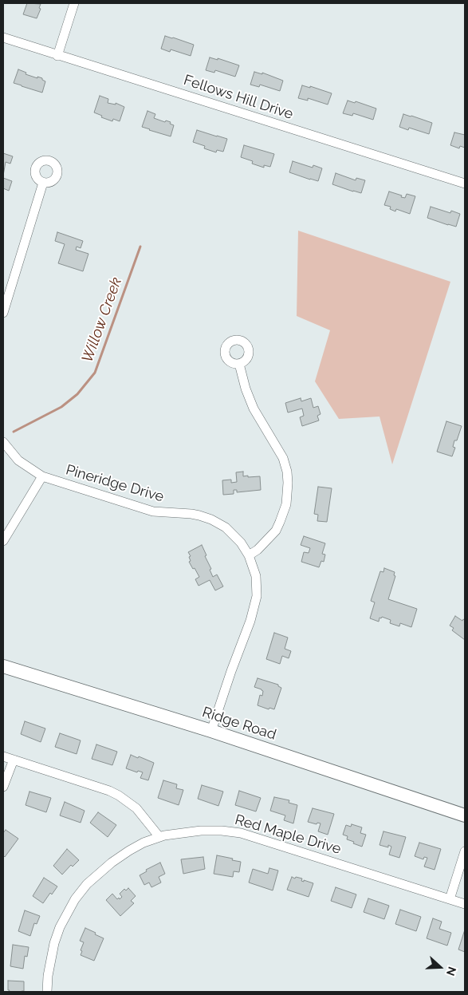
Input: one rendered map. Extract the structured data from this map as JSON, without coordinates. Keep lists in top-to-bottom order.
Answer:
{
  "streets": {
    "street": [
      "Fellows Hill Drive",
      "Pineridge Drive",
      "Ridge Road",
      "Red Maple Drive"
    ]
  },
  "crossings": [
    ["Pineridge Drive", "Ridge Road"]
  ],
  "water": ["Willow Creek"],
  "north": "right"
}
